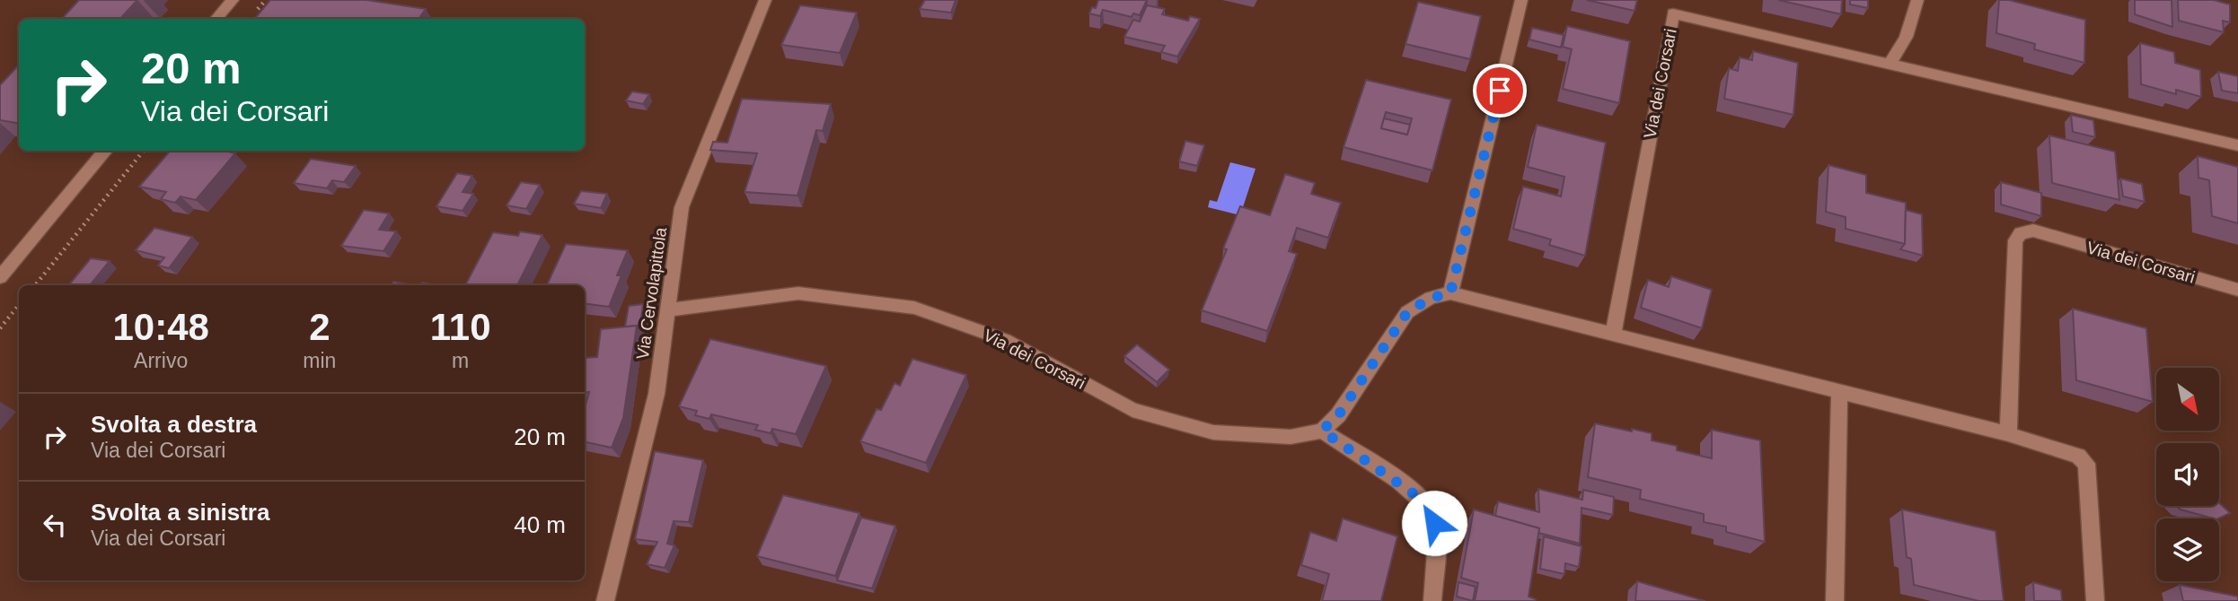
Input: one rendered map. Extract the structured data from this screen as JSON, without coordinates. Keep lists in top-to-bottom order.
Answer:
{
  "streets": {
    "street": ["Via dei Corsari", "Via Cervolapittola"]
  },
  "crossings": [
    ["Via dei Corsari", "Via Cervolapittola"]
  ],
  "north": "bottom right",
  "page": {
    "turn": ["20 m", "Via dei Corsari"],
    "eta": [
      "10:48",
      "Arrivo",
      "2",
      "min",
      "110",
      "m"
    ],
    "list": [
      {
        "name": "Svolta a destra",
        "note": "Via dei Corsari",
        "value": "20 m"
      },
      {
        "name": "Svolta a sinistra",
        "note": "Via dei Corsari",
        "value": "40 m"
      }
    ]
  }
}
